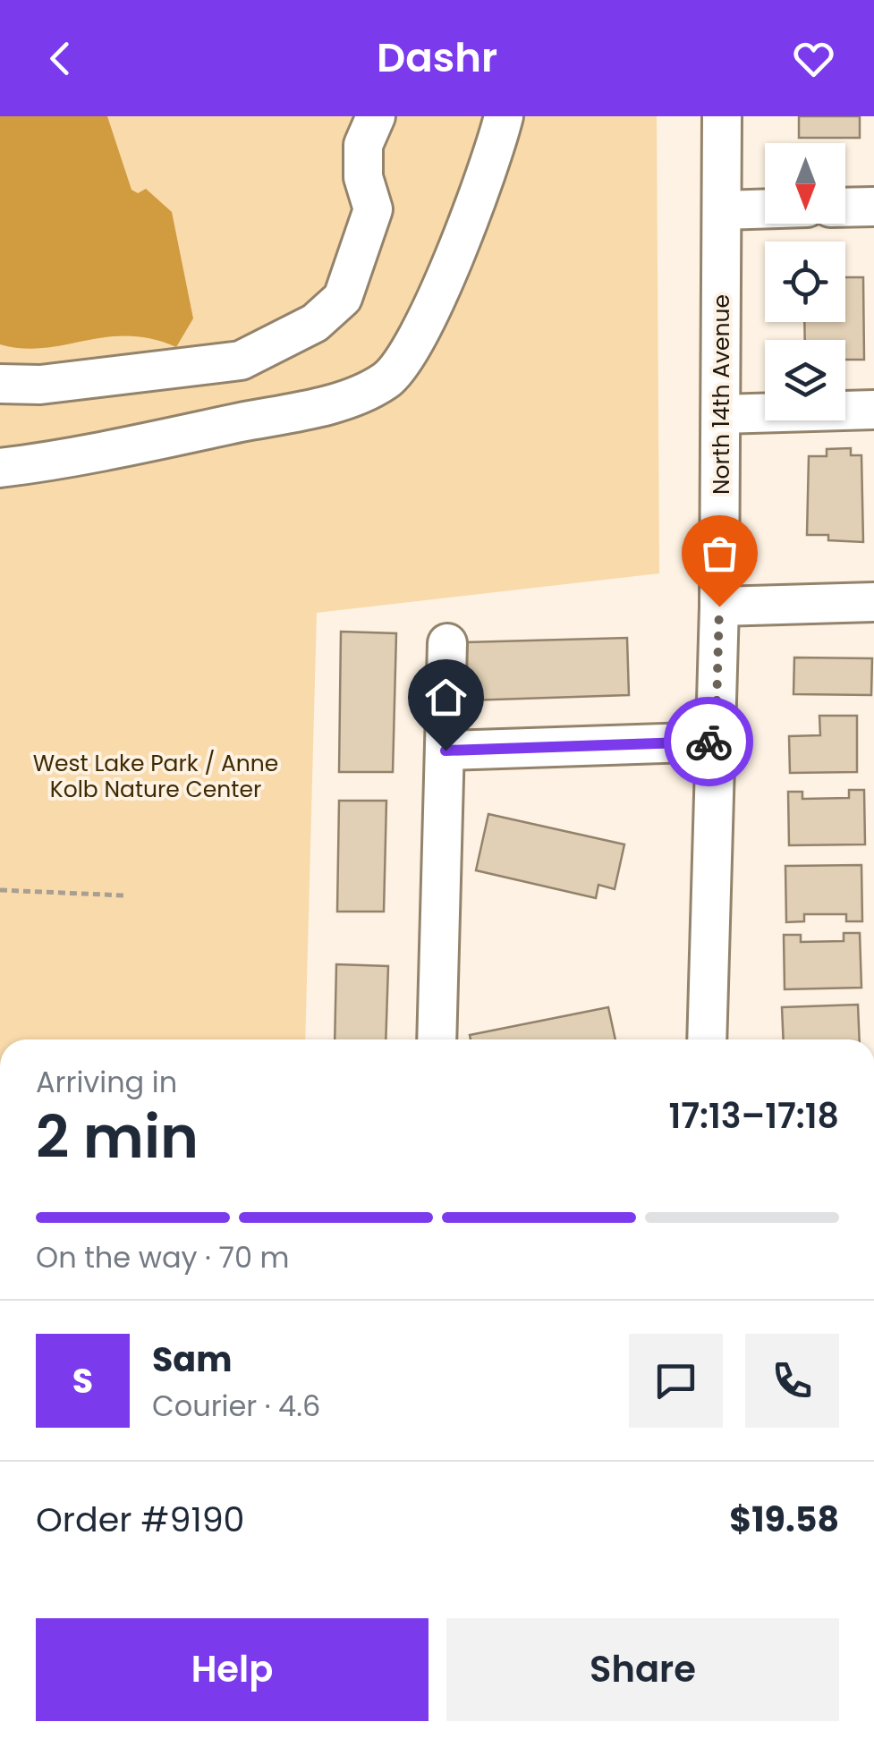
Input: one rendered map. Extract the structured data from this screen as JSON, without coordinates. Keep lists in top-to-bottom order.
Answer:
{
  "streets": {
    "street": ["North 14th Avenue"]
  },
  "parks": ["West Lake Park / Anne Kolb Nature Center"],
  "north": "bottom",
  "page": {
    "header": "Dashr",
    "heading": ["2 min", "Arriving in", "17:13–17:18"],
    "panel": [
      "Sam",
      "Courier · 4.6",
      "Order #9190",
      "$19.58"
    ],
    "bar": "On the way · 70 m",
    "round": "S",
    "buttons": ["Help", "Share"]
  }
}
